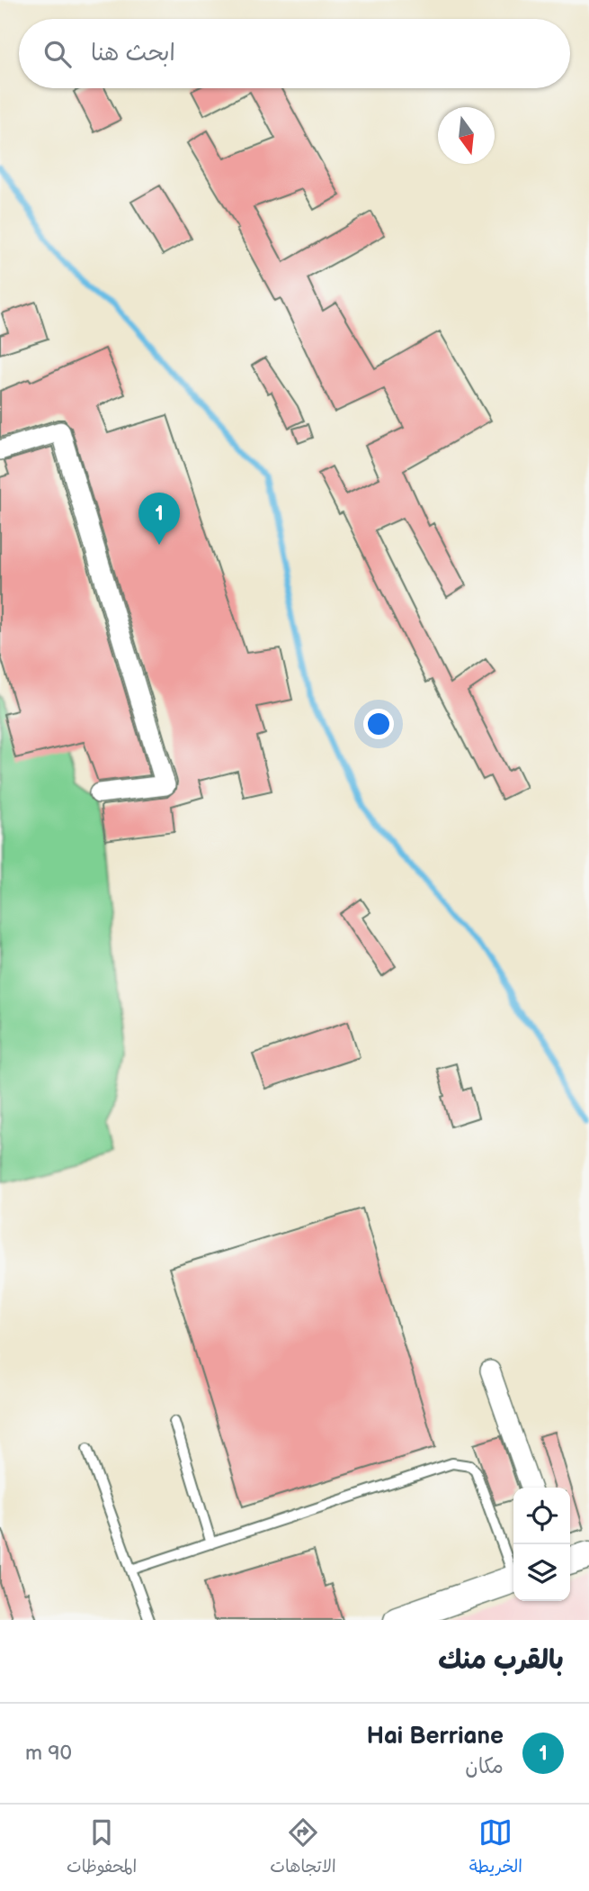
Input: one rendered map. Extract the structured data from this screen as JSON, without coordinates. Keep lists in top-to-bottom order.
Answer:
{
  "north": "bottom",
  "page": {
    "search": "ابحث هنا",
    "pins": "1",
    "heading": "بالقرب منك",
    "list": [
      {
        "mark": "1",
        "name": "Hai Berriane",
        "note": "مكان",
        "value": "90 m"
      }
    ],
    "nav": ["الخريطة", "الاتجاهات", "المحفوظات"]
  }
}
